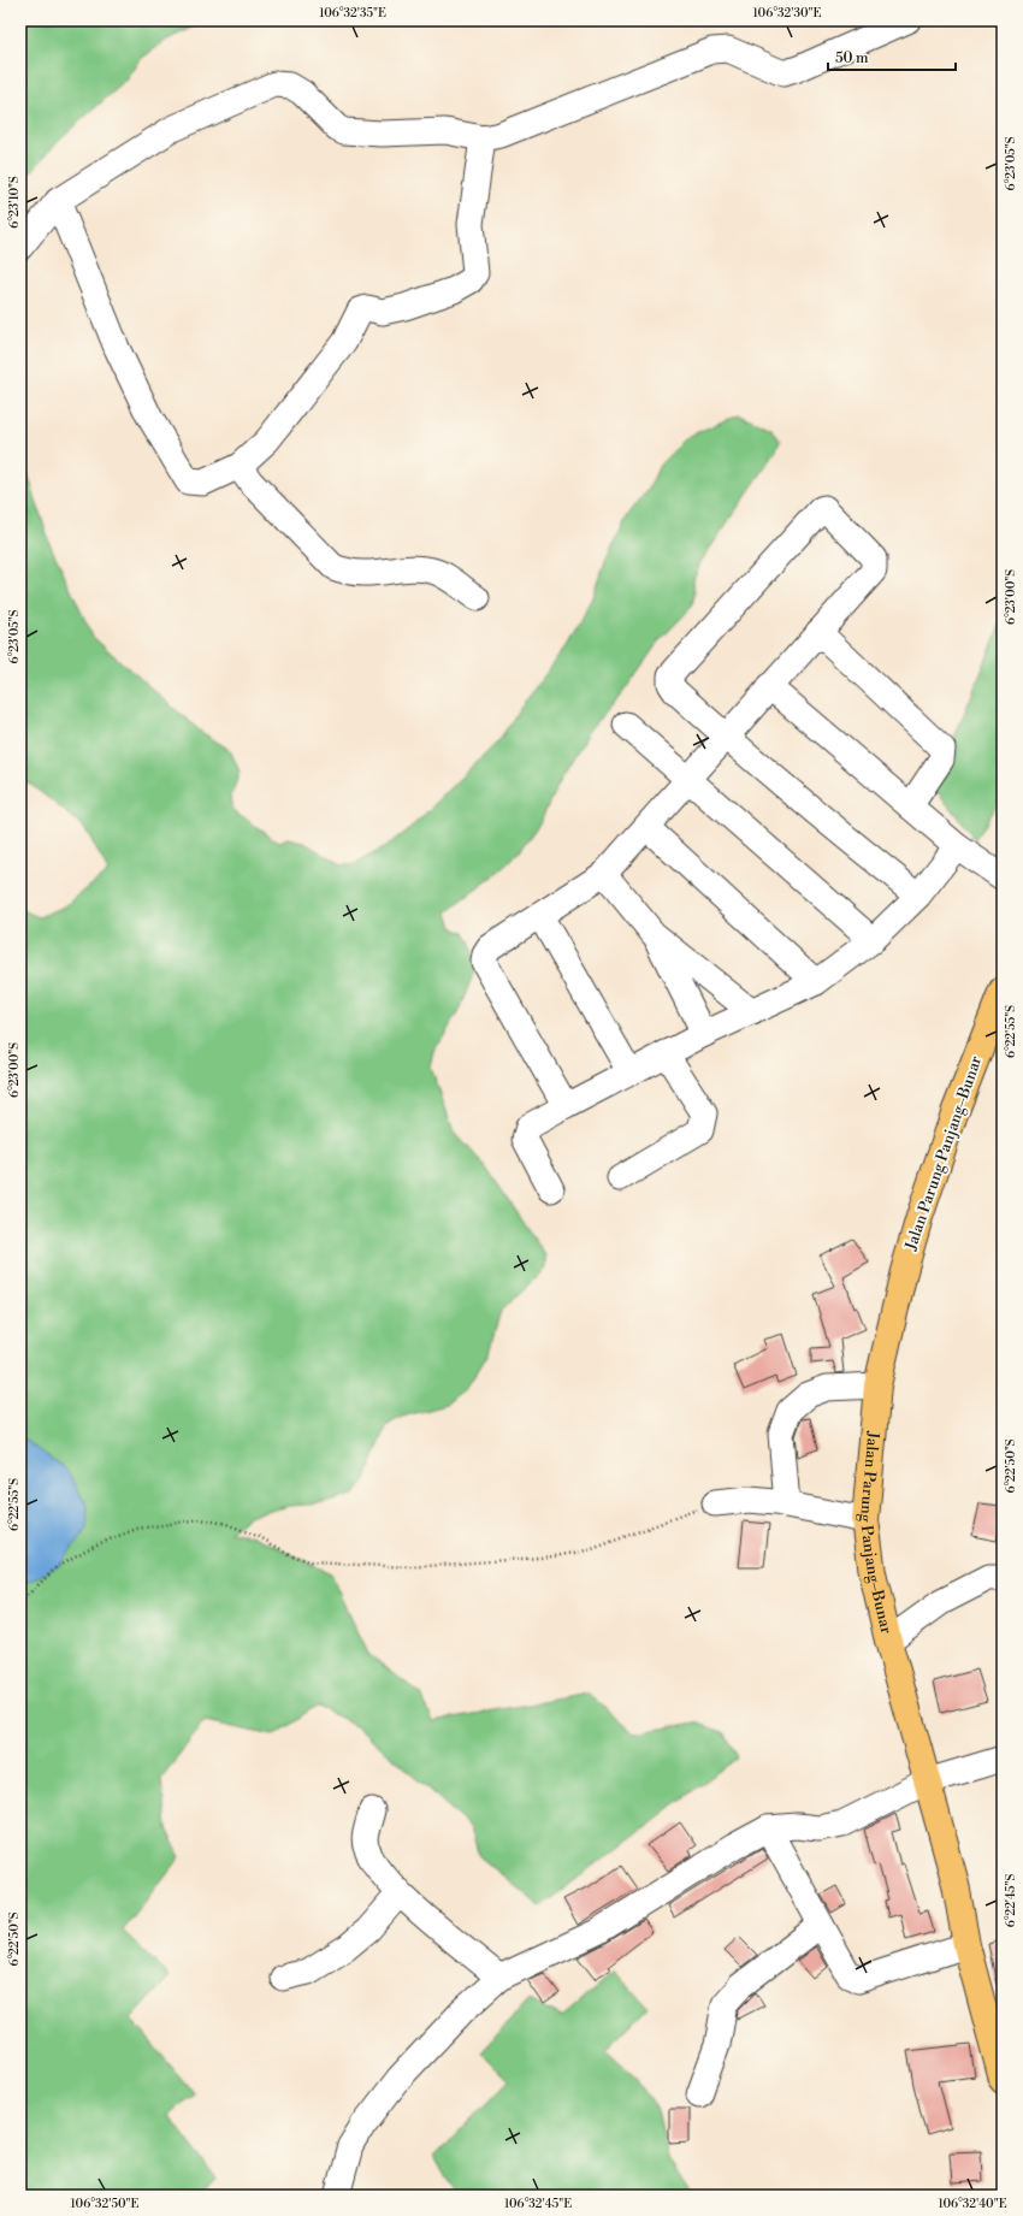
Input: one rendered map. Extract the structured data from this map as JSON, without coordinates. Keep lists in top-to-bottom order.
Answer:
{
  "streets": {
    "main road": ["Jalan Parung Panjang–Bunar"]
  },
  "scale_bar": "50 m",
  "coordinates": [
    "106°32'35\"E",
    "106°32'30\"E",
    "6°23'05\"S",
    "6°23'10\"S",
    "6°23'00\"S",
    "6°22'55\"S",
    "6°22'50\"S",
    "6°22'45\"S",
    "106°32'50\"E",
    "106°32'45\"E",
    "106°32'40\"E"
  ]
}
